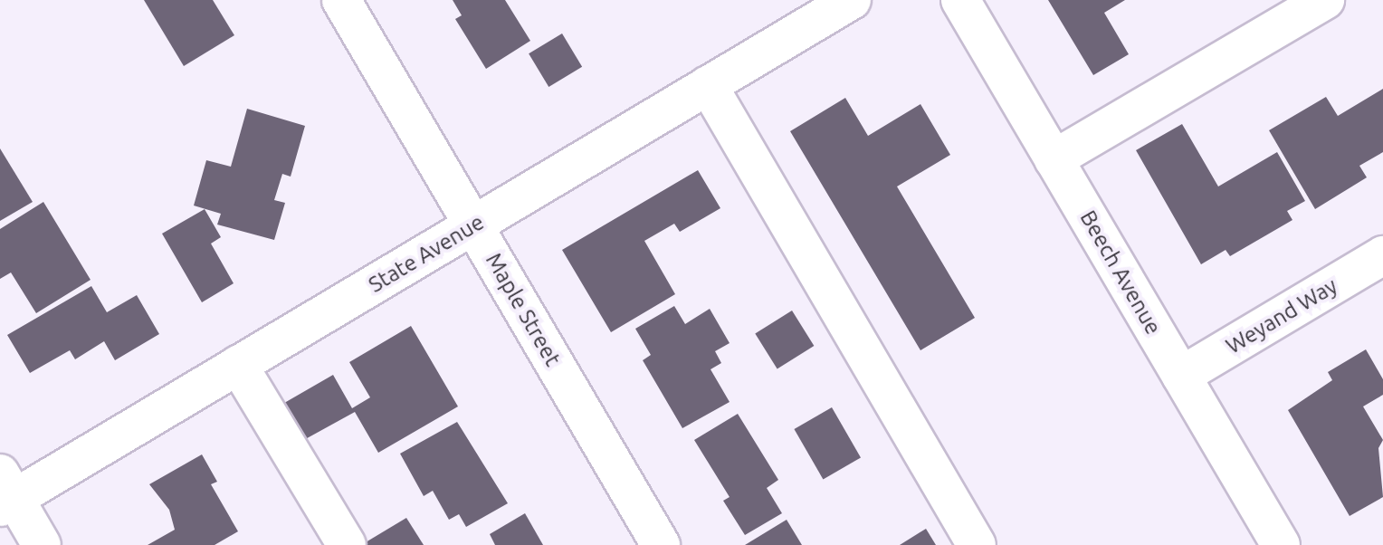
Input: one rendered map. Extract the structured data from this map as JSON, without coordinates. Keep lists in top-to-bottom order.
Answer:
{
  "streets": {
    "street": [
      "State Avenue",
      "Beech Avenue",
      "Maple Street",
      "Weyand Way"
    ]
  },
  "crossings": [
    ["State Avenue", "Maple Street"],
    ["Beech Avenue", "Weyand Way"]
  ]
}
